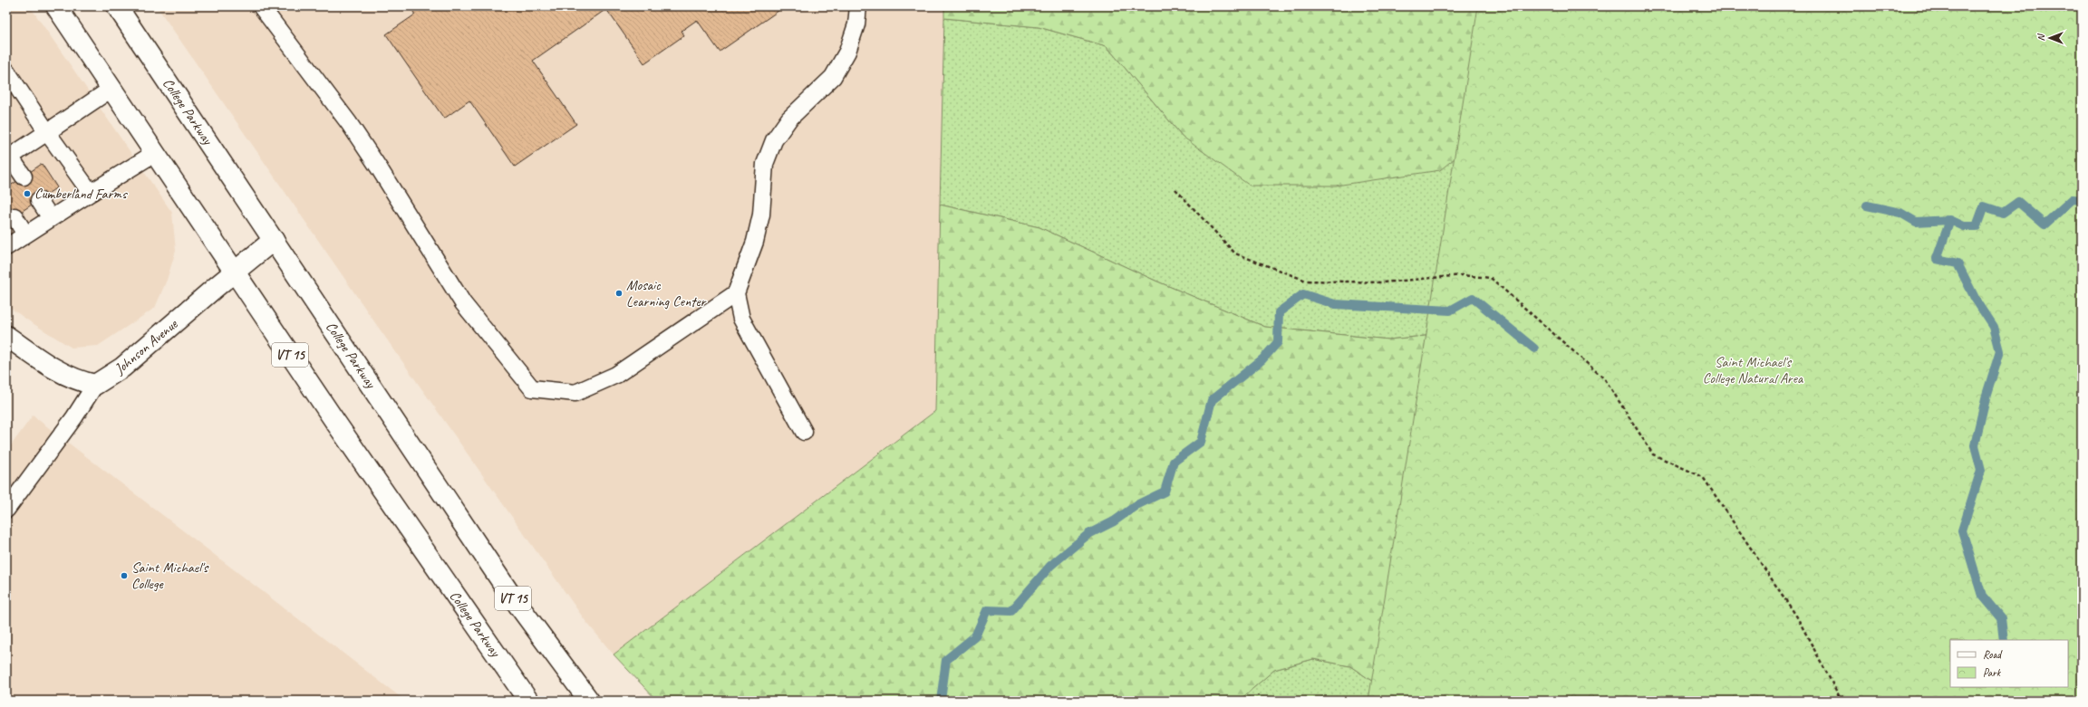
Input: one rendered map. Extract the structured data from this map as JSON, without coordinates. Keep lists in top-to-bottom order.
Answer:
{
  "streets": {
    "main road": ["College Parkway", "Johnson Avenue", "VT 15"]
  },
  "crossings": [
    ["College Parkway", "Johnson Avenue"]
  ],
  "parks": ["Saint Michael's College Natural Area"],
  "places": ["Cumberland Farms", "Mosaic Learning Center", "Saint Michael's College"],
  "legend": ["Road", "Park"],
  "north": "left"
}
